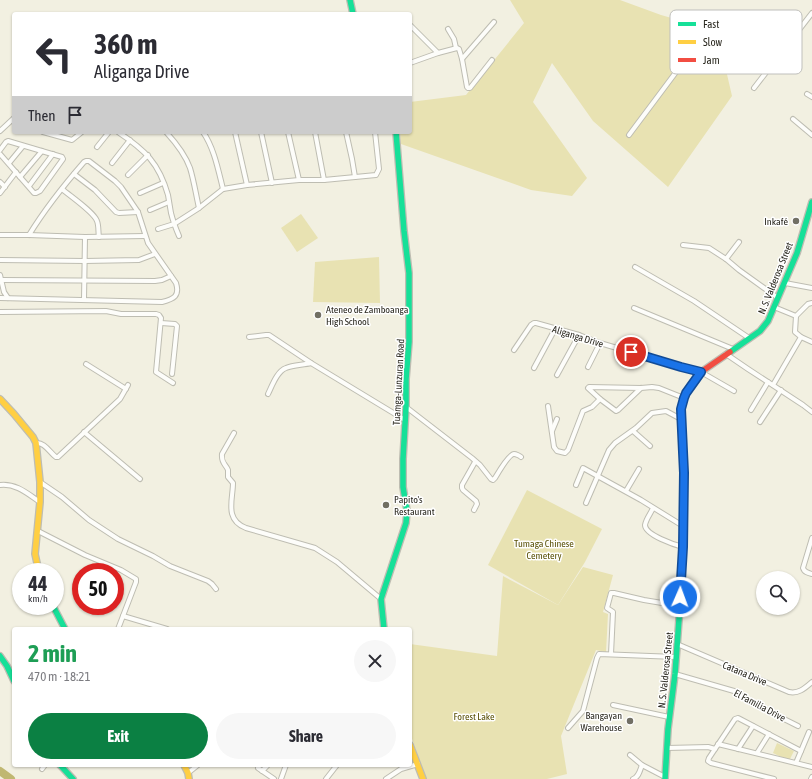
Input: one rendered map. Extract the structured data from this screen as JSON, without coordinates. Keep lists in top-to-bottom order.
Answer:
{
  "streets": {
    "street": [
      "N. S. Valderosa Street",
      "Aliganga Drive",
      "Tuamga-Lunzuran Road",
      "Catana Drive",
      "El Familia Drive"
    ]
  },
  "crossings": [
    ["N. S. Valderosa Street", "Aliganga Drive"],
    ["N. S. Valderosa Street", "Catana Drive"],
    ["N. S. Valderosa Street", "El Familia Drive"]
  ],
  "parks": ["Tumaga Chinese Cemetery", "Forest Lake"],
  "places": [
    "Inkafé",
    "Ateneo de Zamboanga High School",
    "Papito's Restaurant",
    "Bangayan Warehouse"
  ],
  "legend": ["Fast", "Slow", "Jam"],
  "page": {
    "turn": ["360 m", "Aliganga Drive"],
    "then": "Then",
    "speed": "44 km/h",
    "limit": "50",
    "heading": ["2 min", "470 m · 18:21"],
    "buttons": ["Exit", "Share"]
  }
}
